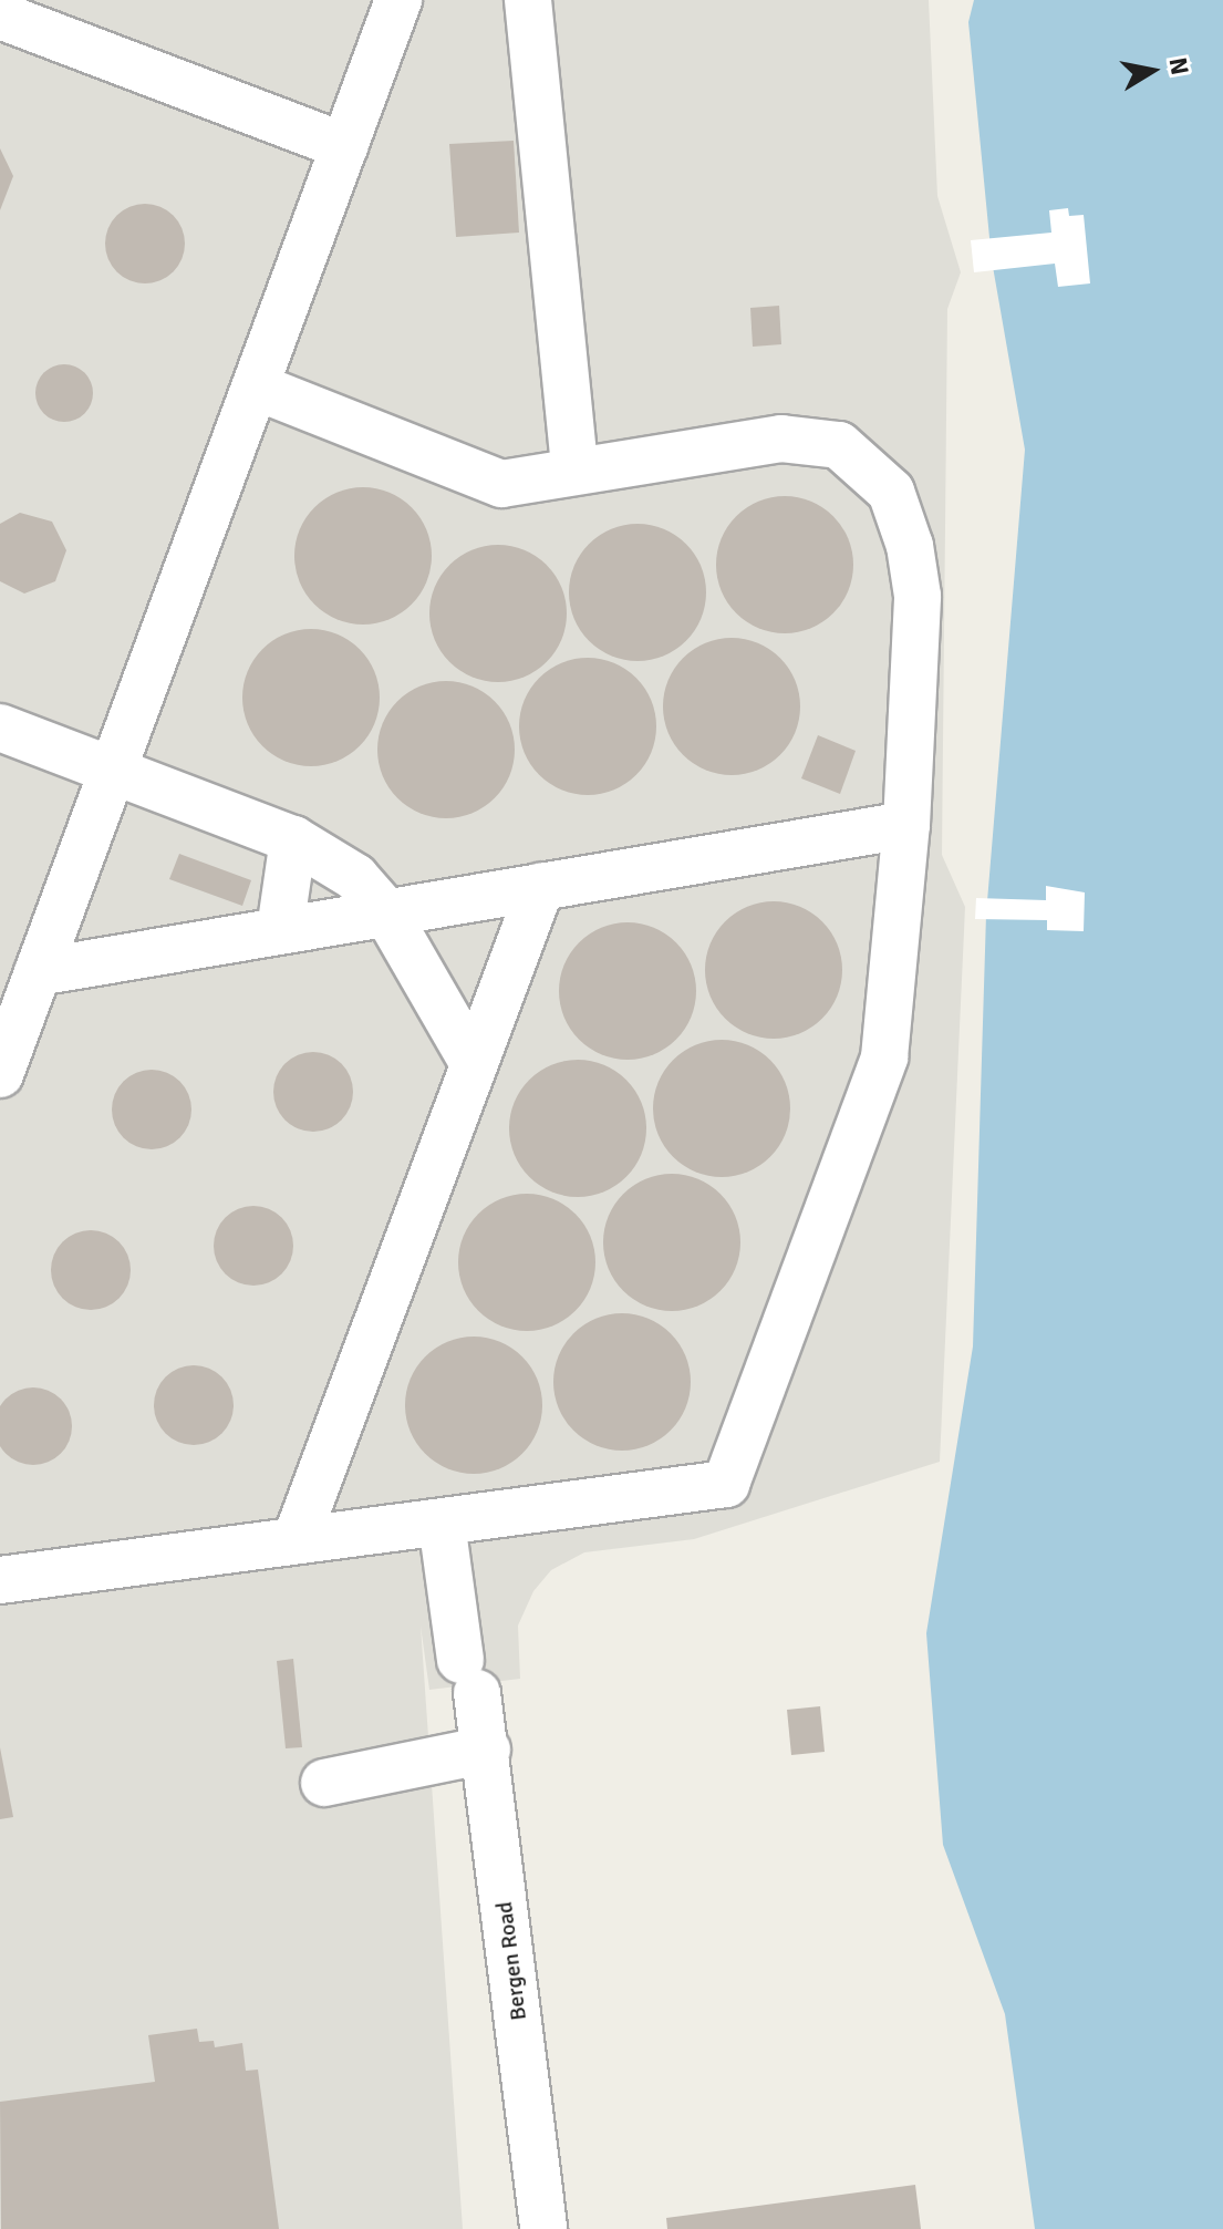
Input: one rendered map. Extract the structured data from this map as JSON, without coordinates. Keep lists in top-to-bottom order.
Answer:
{
  "streets": {
    "street": ["Bergen Road"]
  },
  "north": "right"
}
